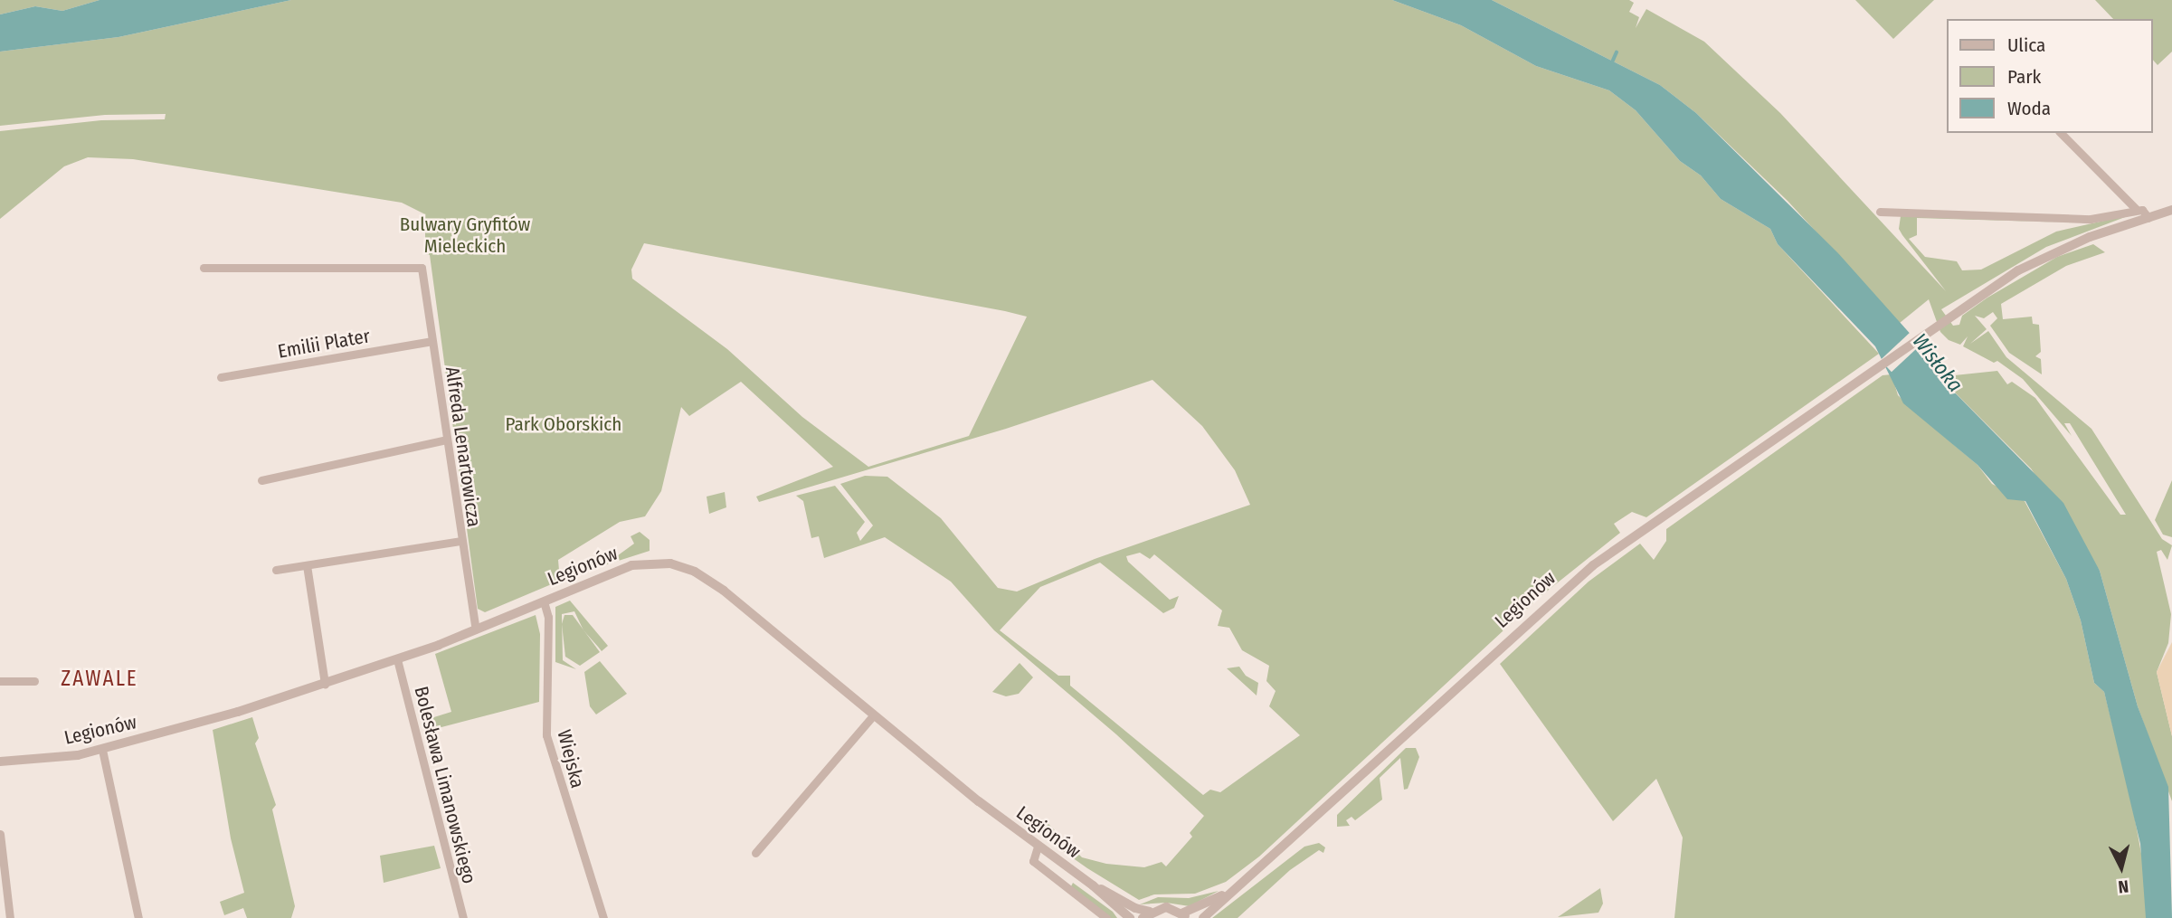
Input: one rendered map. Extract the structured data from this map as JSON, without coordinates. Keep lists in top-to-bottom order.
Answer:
{
  "streets": {
    "street": [
      "Emilii Plater",
      "Alfreda Lenartowicza",
      "Legionów",
      "Wiejska",
      "Bolesława Limanowskiego"
    ]
  },
  "crossings": [
    ["Emilii Plater", "Alfreda Lenartowicza"],
    ["Alfreda Lenartowicza", "Legionów"],
    ["Legionów", "Wiejska"],
    ["Legionów", "Bolesława Limanowskiego"]
  ],
  "districts": ["ZAWALE"],
  "water": ["Wisłoka"],
  "parks": ["Bulwary Gryfitów Mieleckich", "Park Oborskich"],
  "legend": ["Ulica", "Park", "Woda"],
  "north": "bottom"
}
